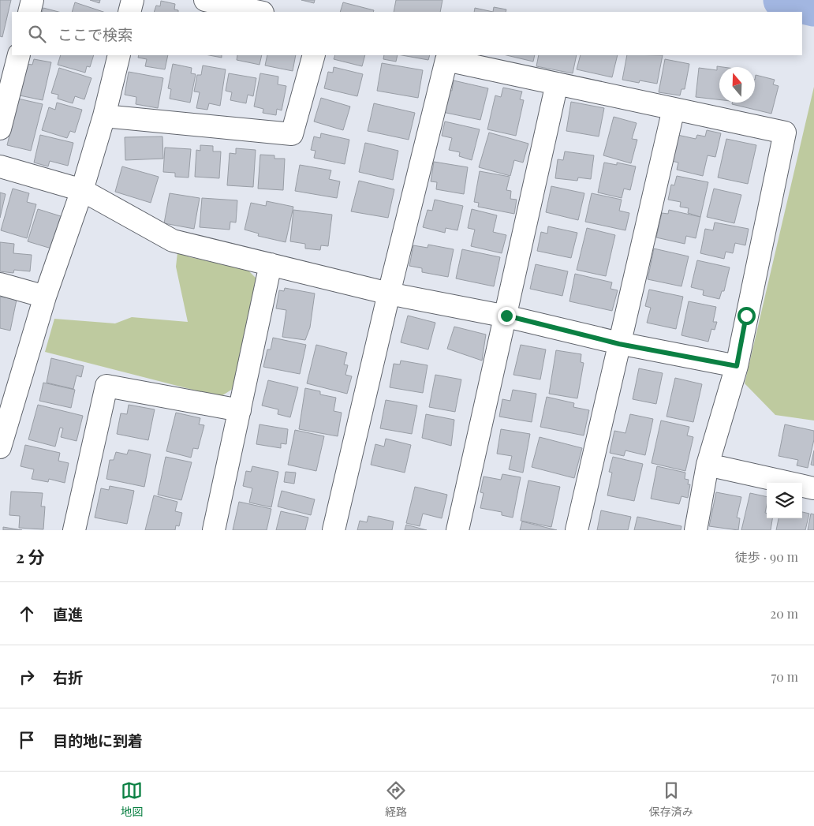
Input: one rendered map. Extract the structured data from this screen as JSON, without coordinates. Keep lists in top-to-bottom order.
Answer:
{
  "north": "top",
  "page": {
    "search": "ここで検索",
    "heading": ["2 分", "徒歩 · 90 m"],
    "list": [
      ["直進", "20 m"],
      ["右折", "70 m"],
      "目的地に到着"
    ],
    "nav": ["地図", "経路", "保存済み"]
  }
}
